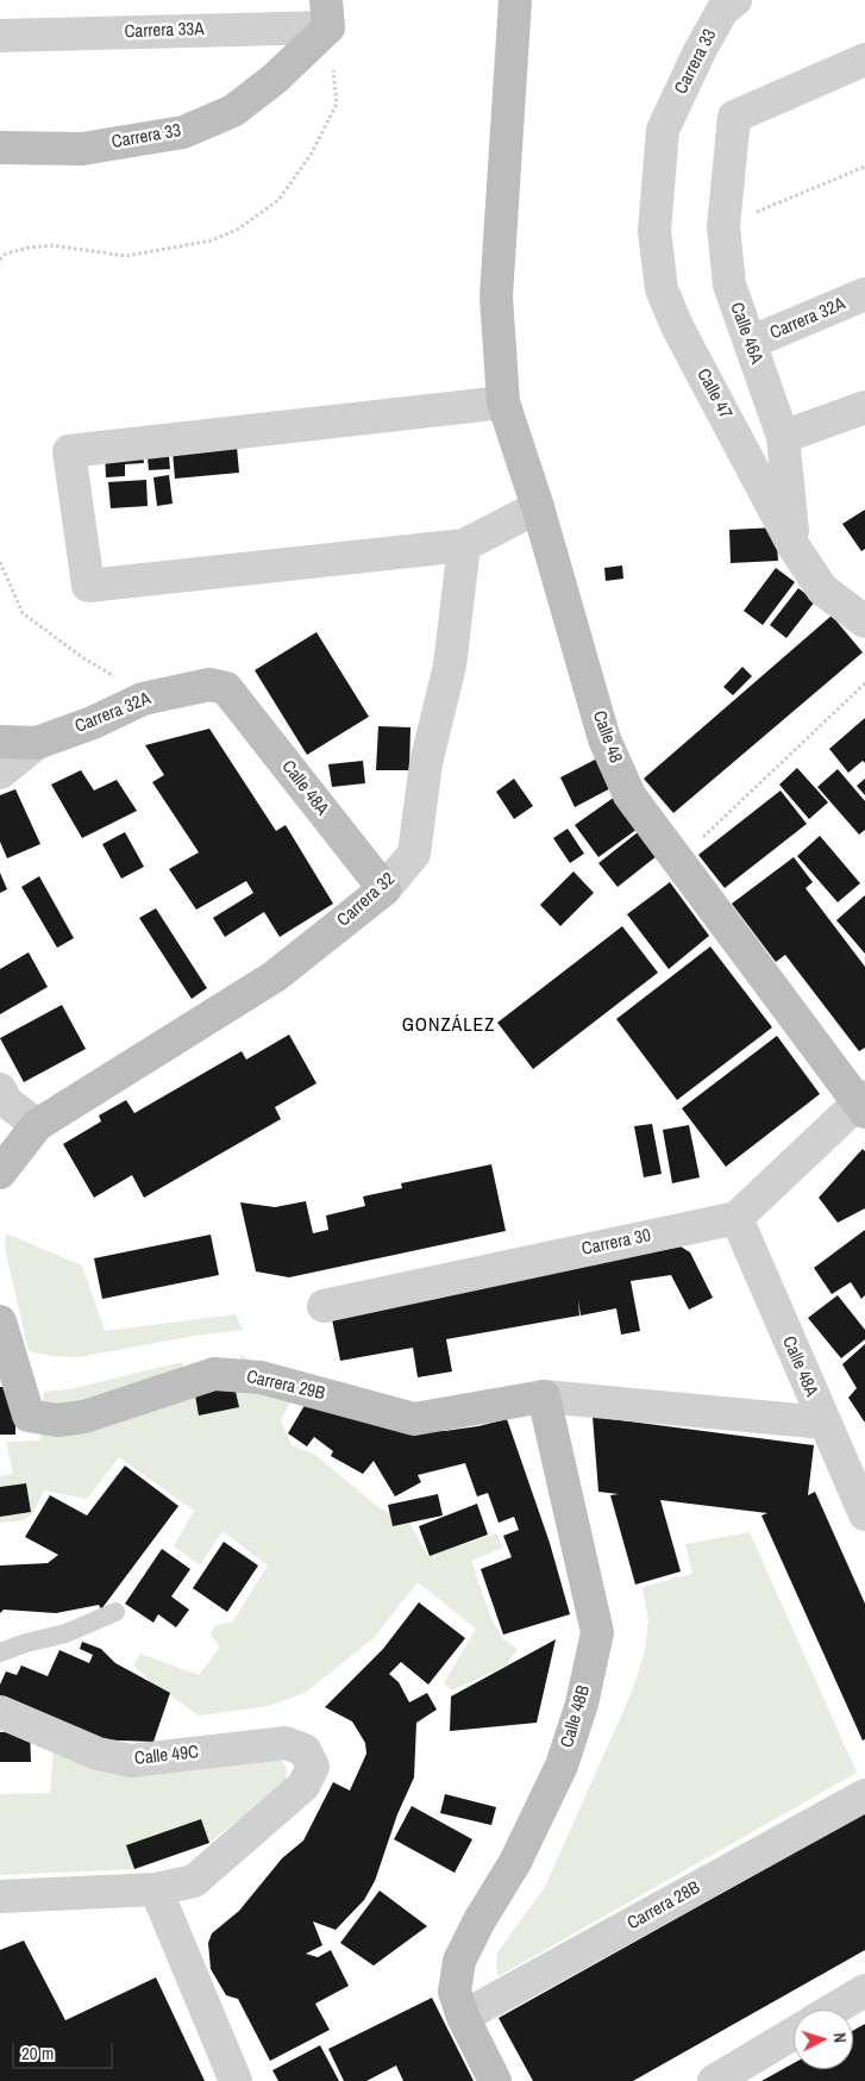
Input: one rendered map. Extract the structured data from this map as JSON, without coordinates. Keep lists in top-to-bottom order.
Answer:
{
  "streets": {
    "street": [
      "Carrera 33A",
      "Carrera 33",
      "Carrera 32A",
      "Calle 46A",
      "Calle 47",
      "Calle 48",
      "Calle 48A",
      "Carrera 32",
      "Carrera 30",
      "Carrera 29B",
      "Calle 48B",
      "Calle 49C",
      "Carrera 28B"
    ]
  },
  "crossings": [
    ["Carrera 33A", "Carrera 33"],
    ["Carrera 33", "Calle 47"],
    ["Carrera 32A", "Calle 46A"],
    ["Carrera 32A", "Calle 48A"],
    ["Calle 46A", "Calle 47"],
    ["Calle 48A", "Carrera 32"],
    ["Calle 48A", "Carrera 30"],
    ["Carrera 29B", "Calle 48B"],
    ["Calle 48B", "Carrera 28B"]
  ],
  "districts": ["GONZÁLEZ"],
  "scale_bar": "20 m",
  "north": "right"
}
